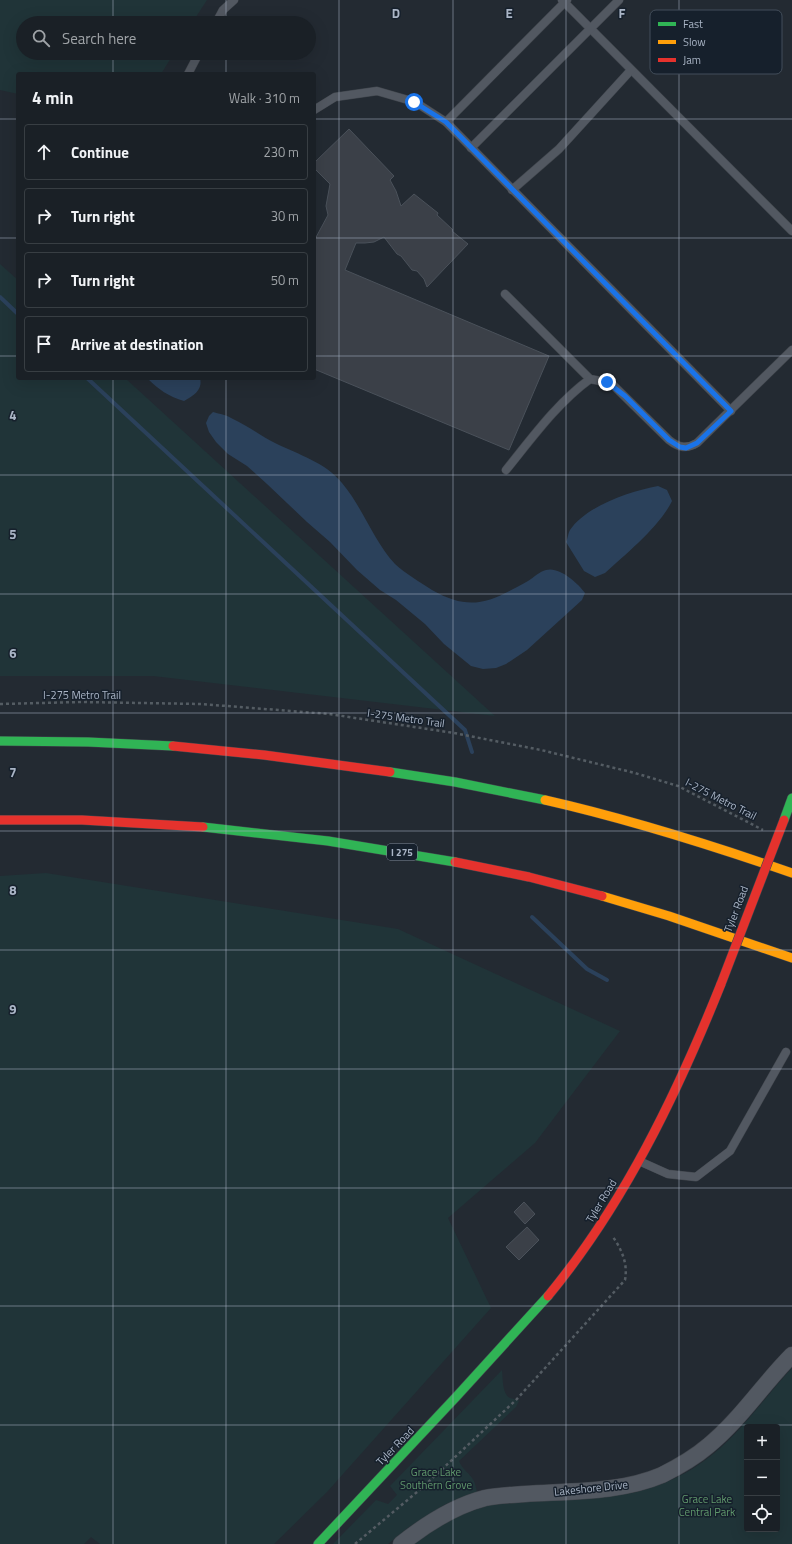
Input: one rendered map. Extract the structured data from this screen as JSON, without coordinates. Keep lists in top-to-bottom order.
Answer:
{
  "streets": {
    "main road": ["I 275", "Tyler Road"],
    "street": ["Lakeshore Drive"],
    "path": ["I-275 Metro Trail"]
  },
  "parks": ["Grace Lake Southern Grove", "Grace Lake Central Park"],
  "legend": ["Fast", "Slow", "Jam"],
  "page": {
    "search": "Search here",
    "heading": ["4 min", "Walk · 310 m"],
    "list": [
      ["Continue", "230 m"],
      ["Turn right", "30 m"],
      ["Turn right", "50 m"],
      "Arrive at destination"
    ],
    "map_buttons": ["+", "−"]
  },
  "grid": {
    "columns": ["D", "E", "F"],
    "rows": [
      "4",
      "5",
      "6",
      "7",
      "8",
      "9"
    ]
  }
}
